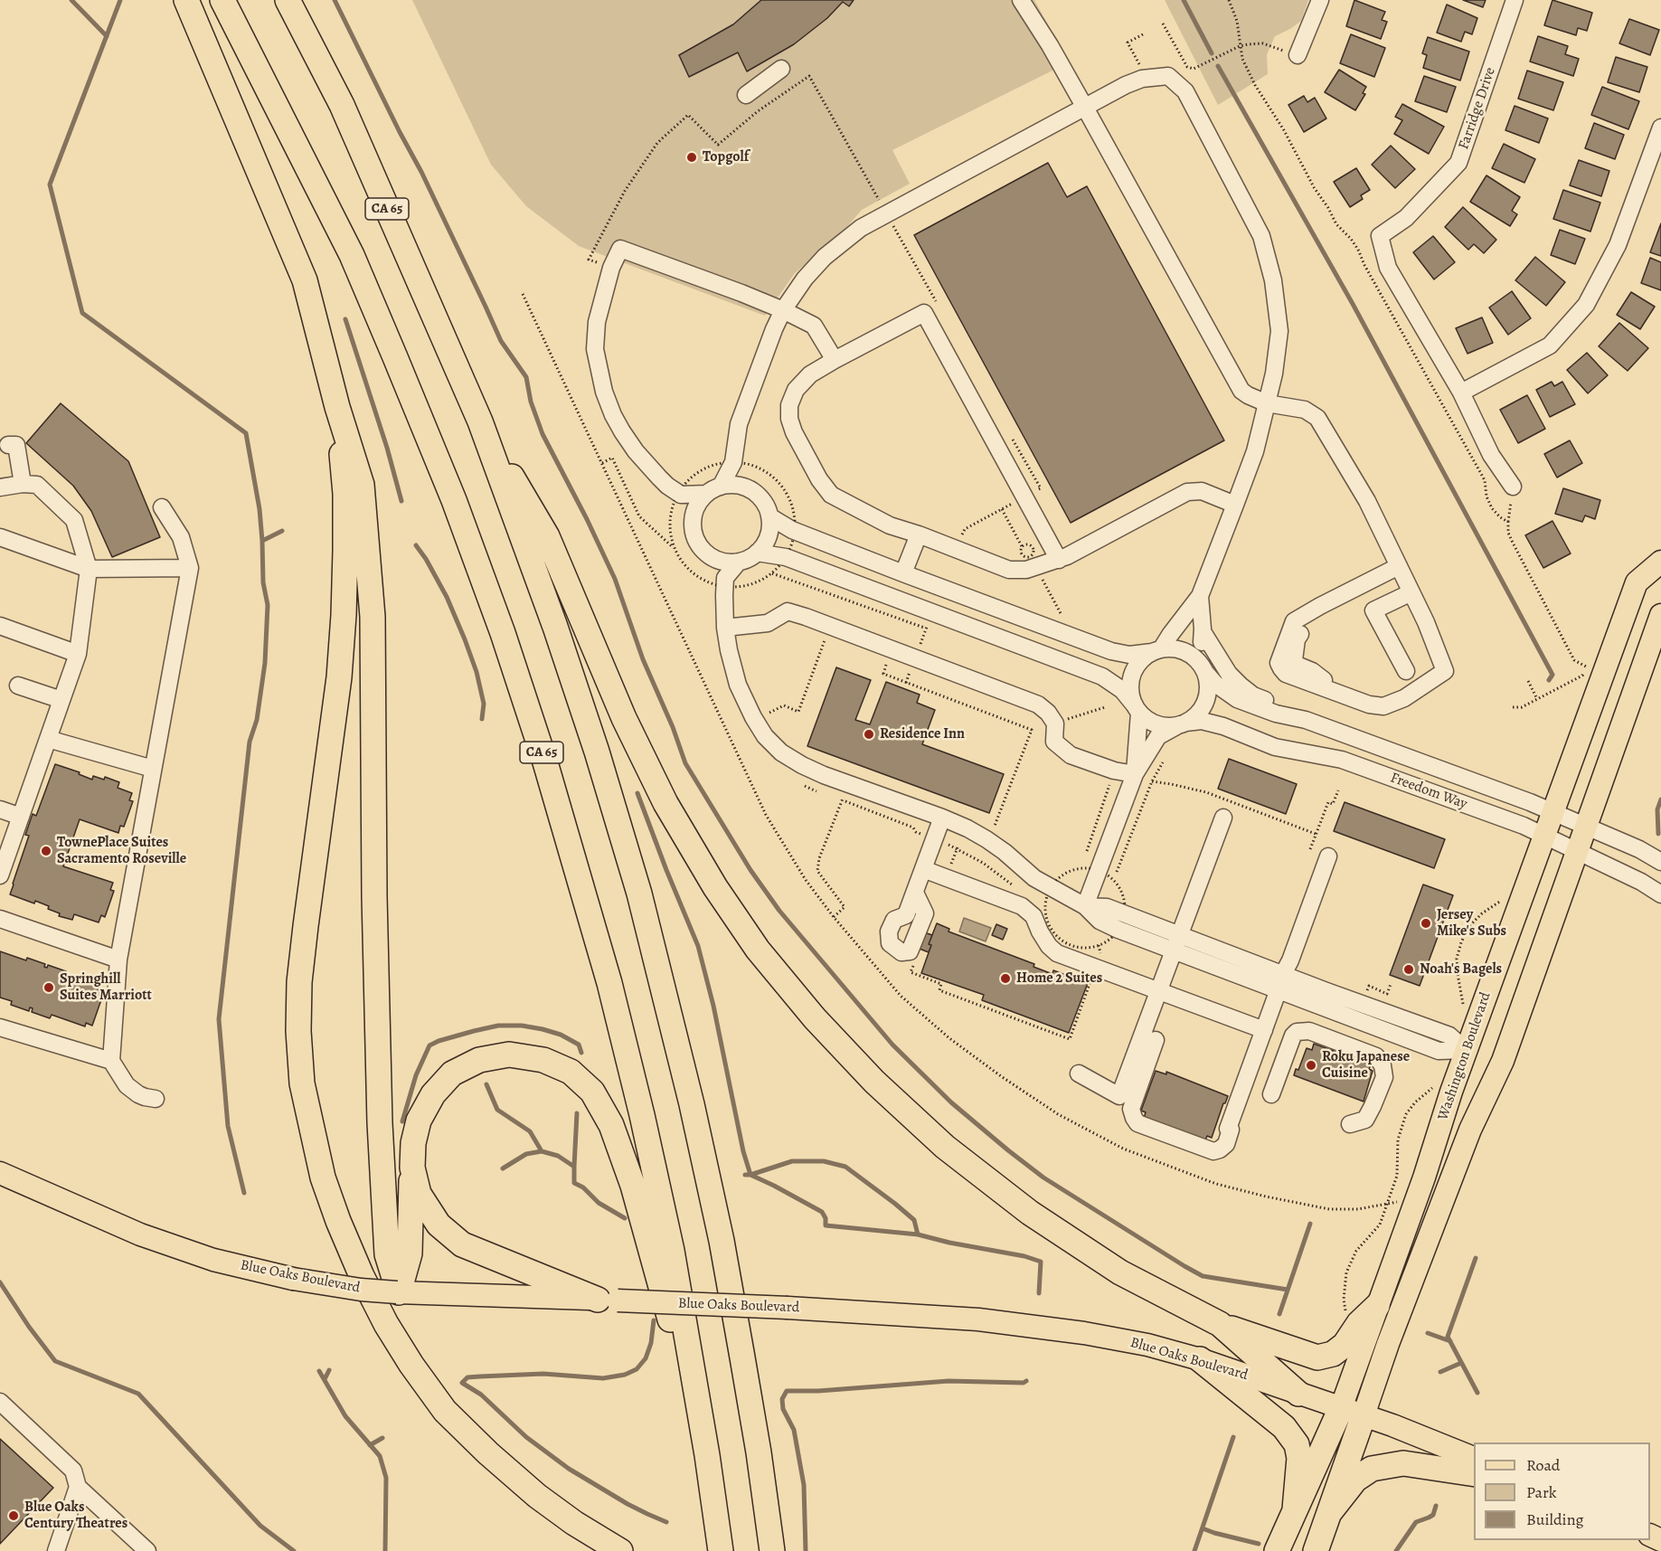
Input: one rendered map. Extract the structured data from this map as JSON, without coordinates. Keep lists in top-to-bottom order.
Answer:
{
  "streets": {
    "highway": ["CA 65"],
    "main road": ["Washington Boulevard", "Blue Oaks Boulevard"],
    "street": ["Farridge Drive", "Freedom Way"]
  },
  "crossings": [
    ["Freedom Way", "Washington Boulevard"],
    ["Washington Boulevard", "Blue Oaks Boulevard"]
  ],
  "places": [
    "Topgolf",
    "Residence Inn",
    "TownePlace Suites Sacramento Roseville",
    "Jersey Mike's Subs",
    "Noah's Bagels",
    "Home 2 Suites",
    "Springhill Suites Marriott",
    "Roku Japanese Cuisine",
    "Blue Oaks Century Theatres"
  ],
  "legend": ["Road", "Park", "Building"]
}
